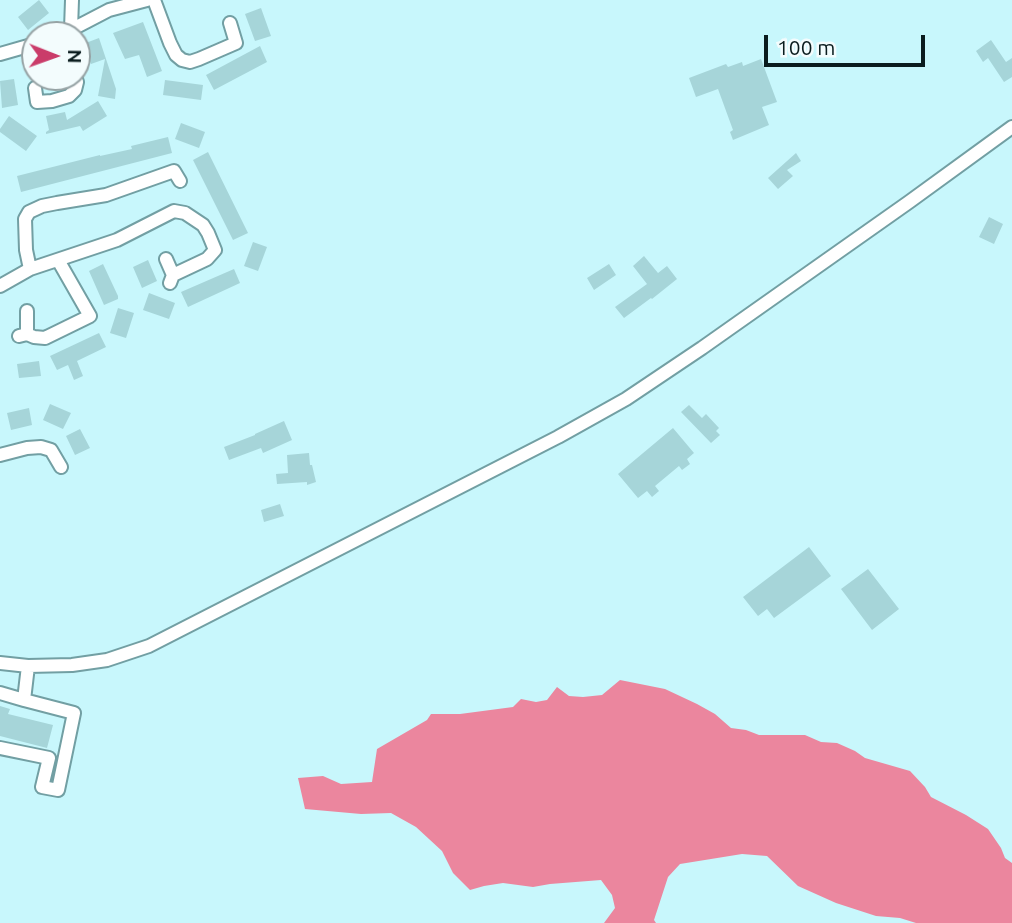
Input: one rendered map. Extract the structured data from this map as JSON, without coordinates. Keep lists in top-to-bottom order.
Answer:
{
  "scale_bar": "100 m",
  "north": "right"
}
